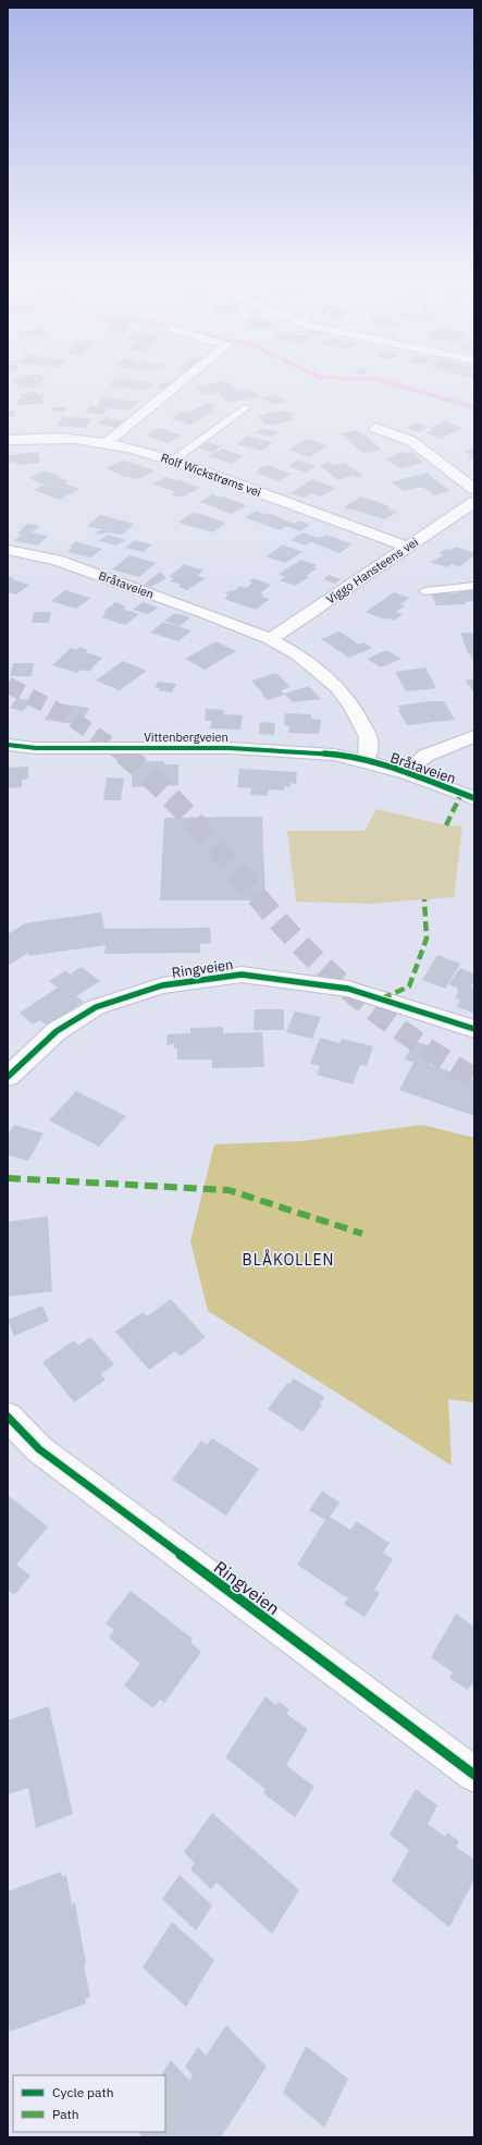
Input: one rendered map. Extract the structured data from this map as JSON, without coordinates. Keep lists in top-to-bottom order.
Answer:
{
  "streets": {
    "street": [
      "Rolf Wickstrøms vei",
      "Viggo Hansteens vei",
      "Bråtaveien",
      "Vittenbergveien",
      "Ringveien"
    ]
  },
  "crossings": [
    ["Rolf Wickstrøms vei", "Viggo Hansteens vei"],
    ["Viggo Hansteens vei", "Bråtaveien"],
    ["Bråtaveien", "Vittenbergveien"]
  ],
  "districts": ["BLÅKOLLEN"],
  "legend": ["Cycle path", "Path"]
}
